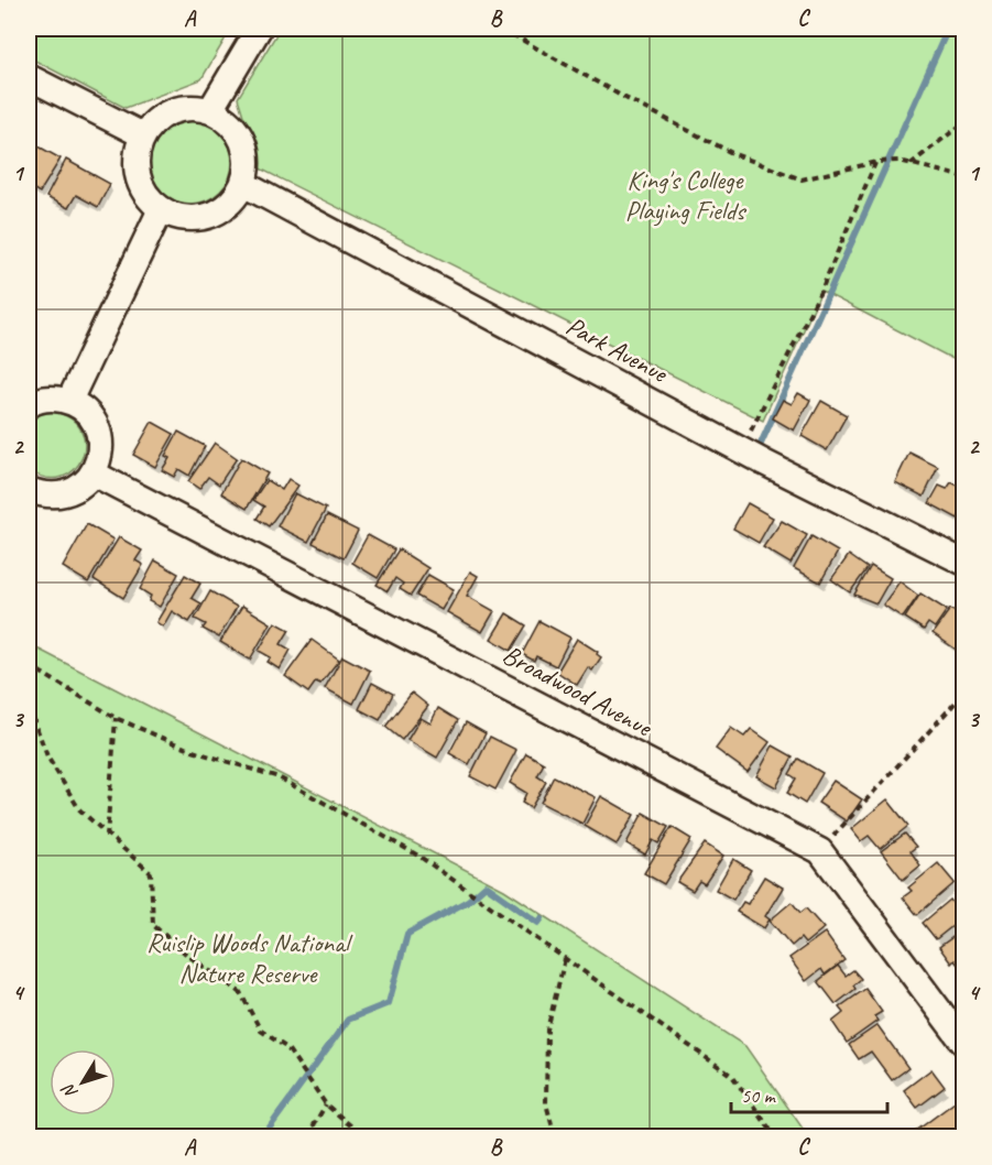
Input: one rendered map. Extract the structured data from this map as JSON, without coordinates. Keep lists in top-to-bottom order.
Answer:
{
  "streets": {
    "street": ["Park Avenue", "Broadwood Avenue"]
  },
  "parks": ["King's College Playing Fields", "Ruislip Woods National Nature Reserve"],
  "scale_bar": "50 m",
  "north": "bottom left",
  "grid": {
    "columns": ["A", "B", "C"],
    "rows": [
      "1",
      "2",
      "3",
      "4"
    ]
  }
}
